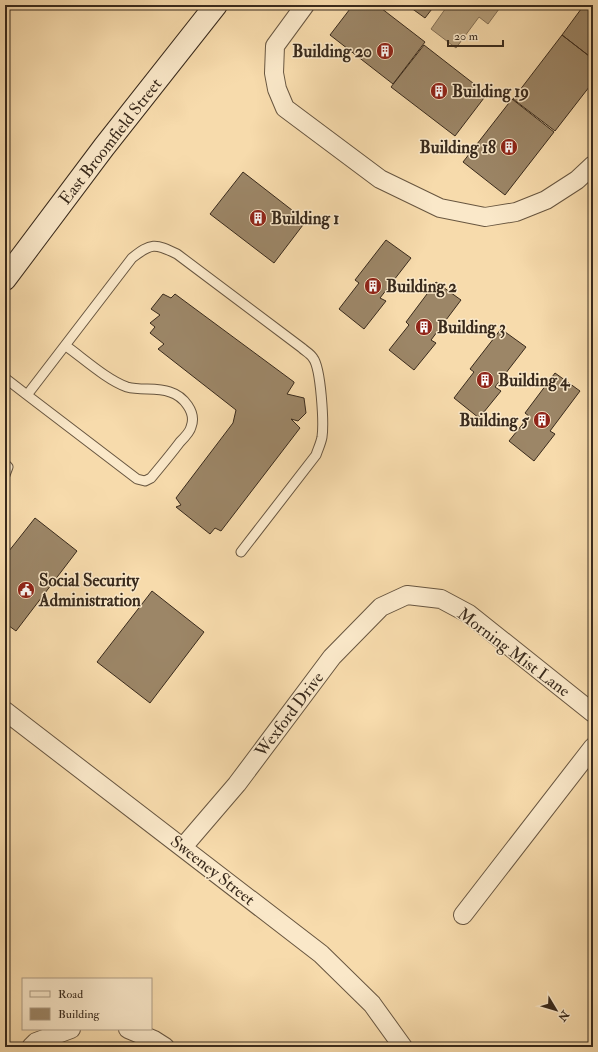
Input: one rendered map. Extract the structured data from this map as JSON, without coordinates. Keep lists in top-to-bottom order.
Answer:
{
  "streets": {
    "main road": ["East Broomfield Street"],
    "street": ["Morning Mist Lane", "Wexford Drive", "Sweeney Street"]
  },
  "crossings": [
    ["Morning Mist Lane", "Wexford Drive"],
    ["Wexford Drive", "Sweeney Street"]
  ],
  "places": {
    "building": [
      "Building 20",
      "Building 19",
      "Building 18",
      "Building 1",
      "Building 2",
      "Building 3",
      "Building 4",
      "Building 5"
    ],
    "public building": ["Social Security Administration"]
  },
  "legend": ["Road", "Building"],
  "scale_bar": "20 m",
  "north": "bottom right"
}
